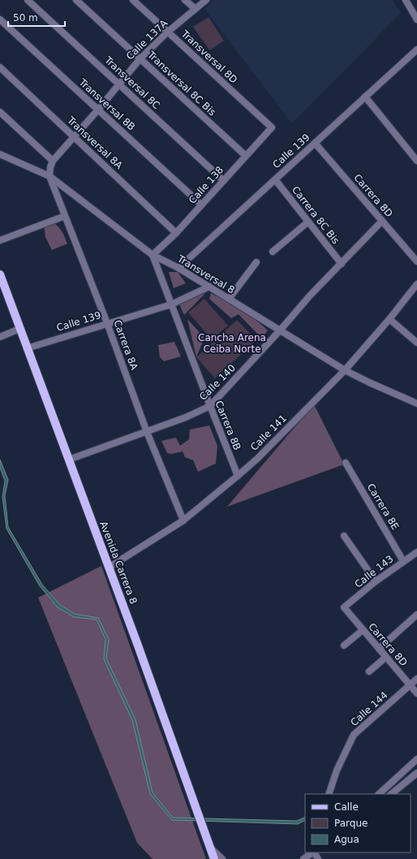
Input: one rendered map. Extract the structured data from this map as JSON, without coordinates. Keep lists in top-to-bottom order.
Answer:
{
  "streets": {
    "main road": ["Avenida Carrera 8"],
    "street": [
      "Calle 137A",
      "Transversal 8D",
      "Transversal 8C",
      "Transversal 8C Bis",
      "Transversal 8B",
      "Transversal 8A",
      "Calle 139",
      "Calle 138",
      "Carrera 8D",
      "Carrera 8C Bis",
      "Transversal 8",
      "Carrera 8A",
      "Calle 140",
      "Carrera 8B",
      "Calle 141",
      "Carrera 8E",
      "Calle 143",
      "Calle 144"
    ]
  },
  "crossings": [
    ["Calle 137A", "Transversal 8D"],
    ["Calle 137A", "Transversal 8C"],
    ["Calle 137A", "Transversal 8C Bis"],
    ["Calle 137A", "Transversal 8B"],
    ["Calle 137A", "Transversal 8A"],
    ["Transversal 8D", "Calle 138"],
    ["Transversal 8C", "Calle 138"],
    ["Transversal 8C Bis", "Calle 138"],
    ["Transversal 8B", "Calle 138"],
    ["Transversal 8A", "Calle 138"],
    ["Calle 139", "Carrera 8D"],
    ["Calle 139", "Carrera 8C Bis"],
    ["Calle 139", "Transversal 8"],
    ["Calle 139", "Carrera 8A"],
    ["Calle 139", "Carrera 8B"],
    ["Calle 139", "Avenida Carrera 8"],
    ["Calle 138", "Transversal 8"],
    ["Calle 138", "Carrera 8B"],
    ["Carrera 8D", "Calle 140"],
    ["Carrera 8D", "Calle 143"],
    ["Carrera 8D", "Calle 144"],
    ["Carrera 8C Bis", "Calle 140"],
    ["Transversal 8", "Carrera 8A"],
    ["Transversal 8", "Calle 140"],
    ["Transversal 8", "Carrera 8B"],
    ["Transversal 8", "Calle 141"],
    ["Carrera 8A", "Calle 140"],
    ["Carrera 8A", "Calle 141"],
    ["Calle 140", "Carrera 8B"],
    ["Calle 140", "Avenida Carrera 8"],
    ["Carrera 8B", "Calle 141"],
    ["Calle 141", "Avenida Carrera 8"],
    ["Carrera 8E", "Calle 143"]
  ],
  "parks": ["Cancha Arena Ceiba Norte"],
  "legend": ["Calle", "Parque", "Agua"],
  "scale_bar": "50 m"
}
